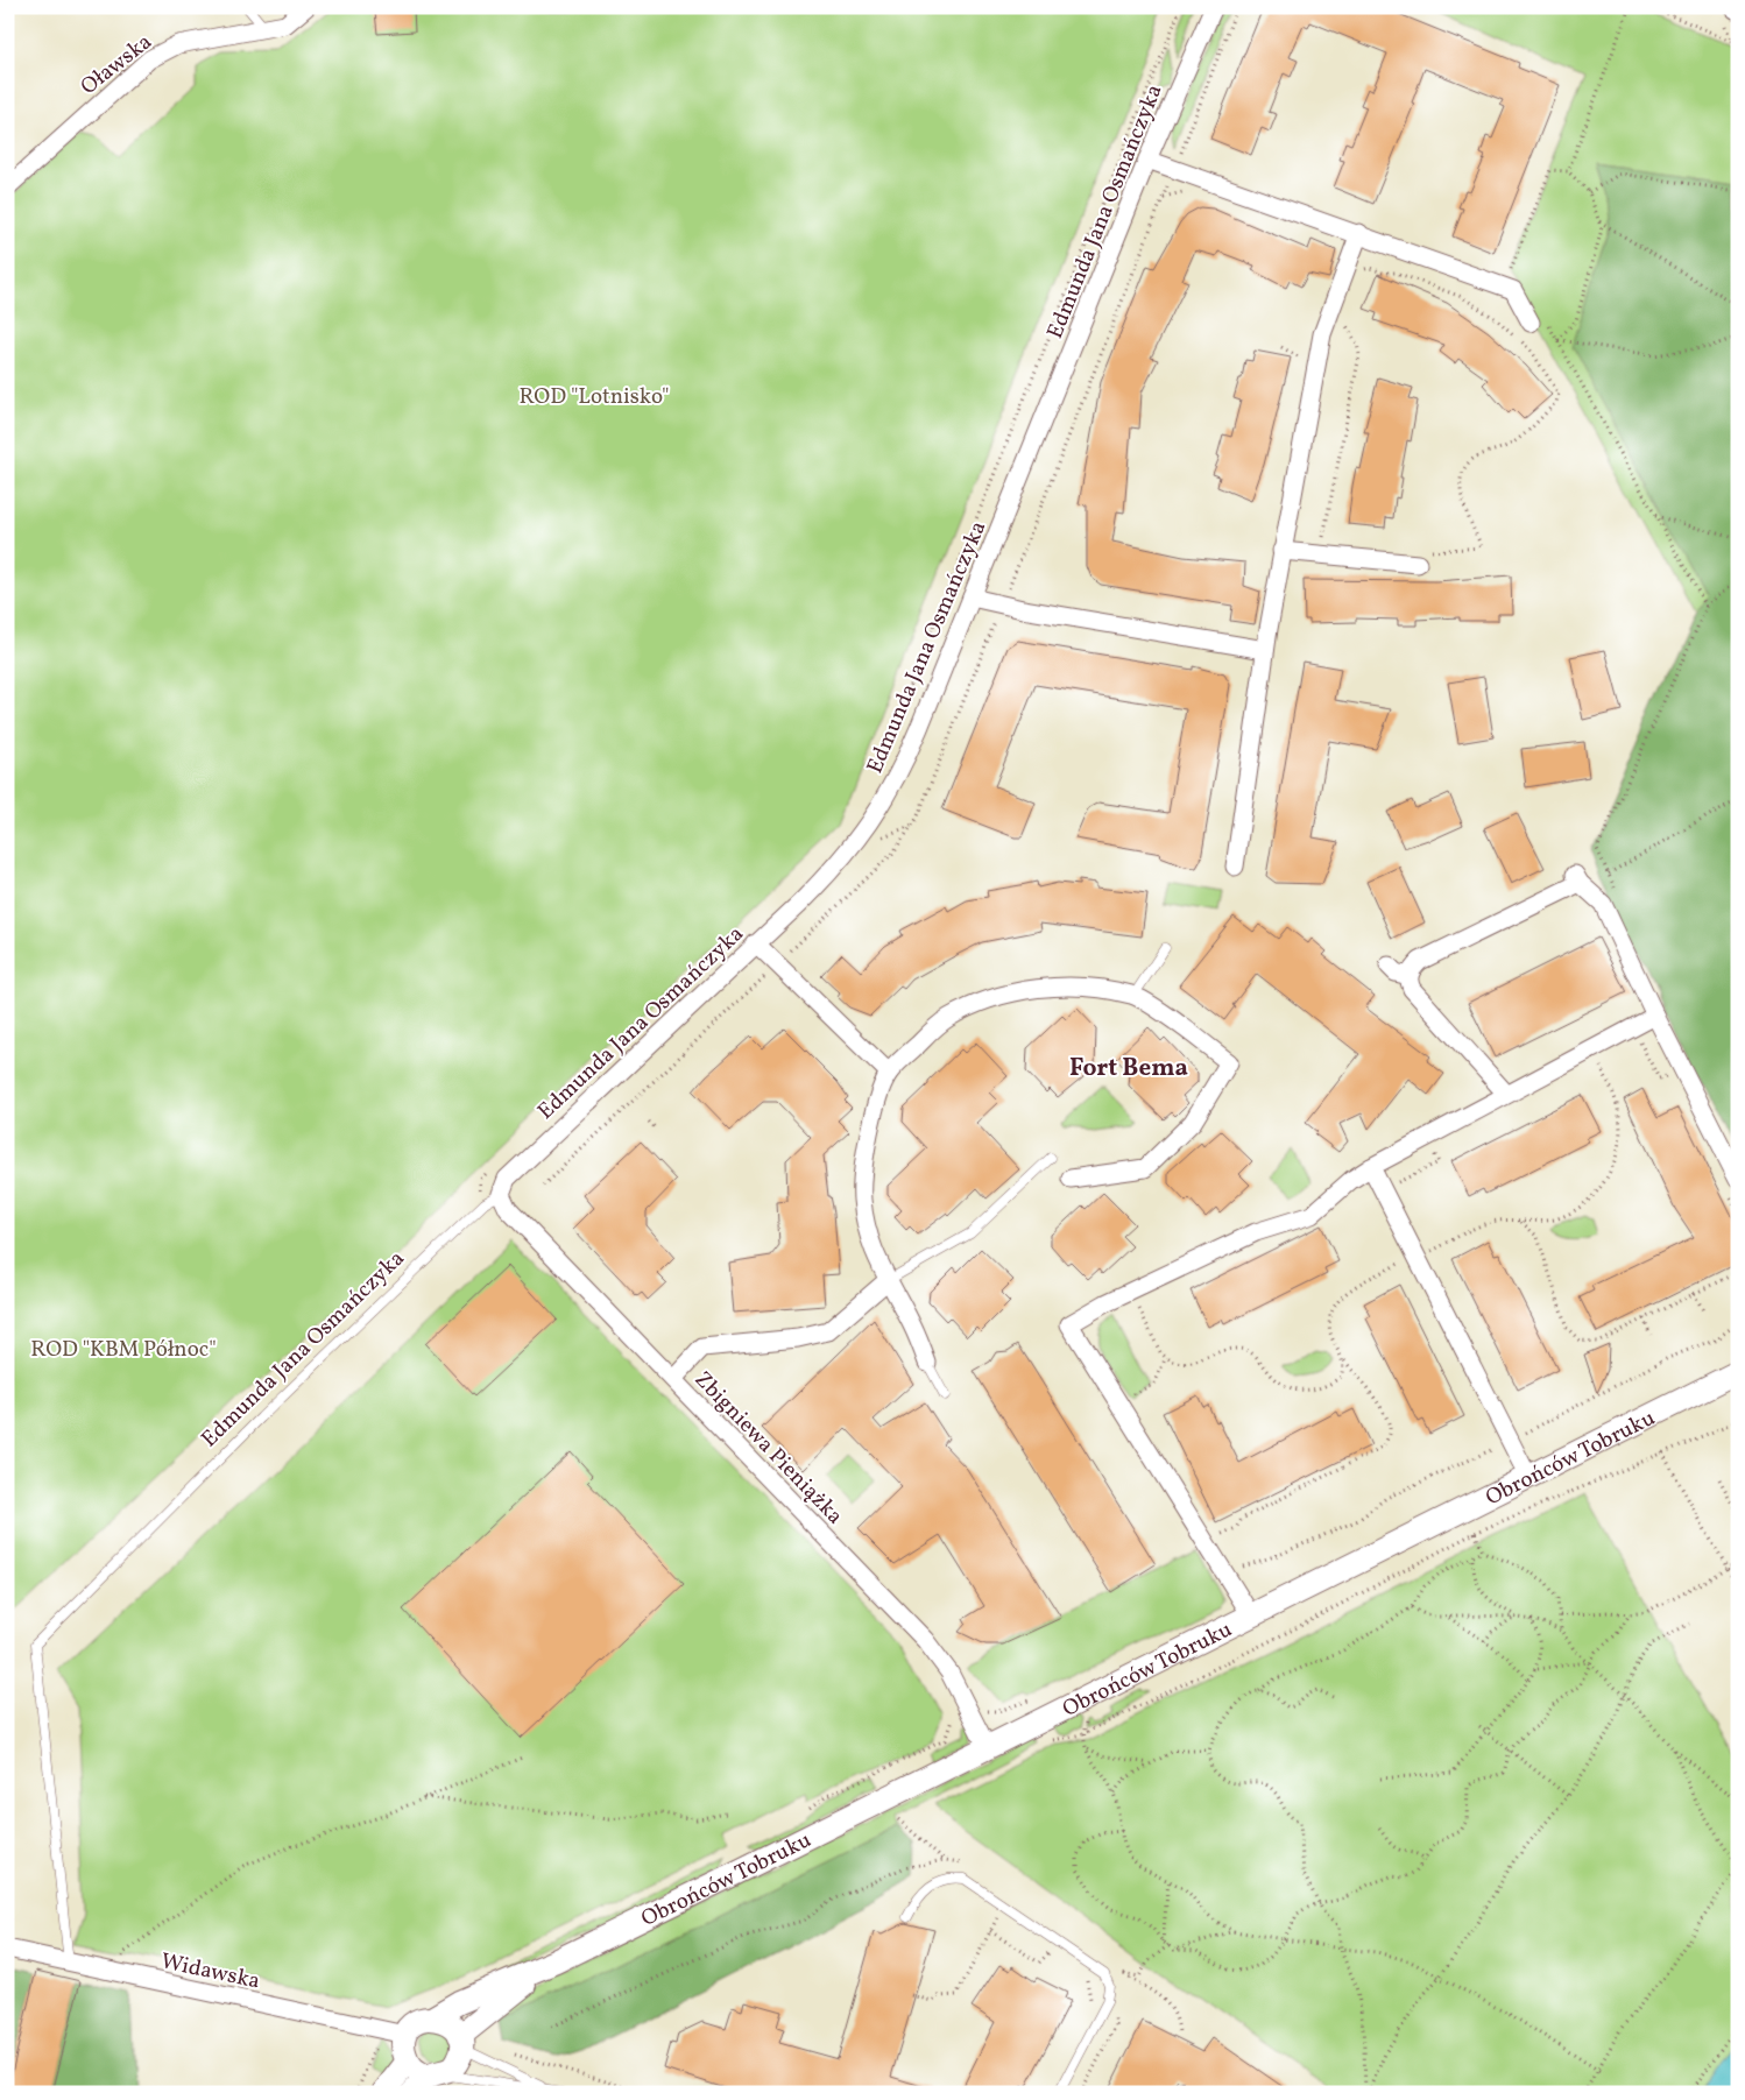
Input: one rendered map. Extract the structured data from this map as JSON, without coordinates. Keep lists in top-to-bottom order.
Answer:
{
  "streets": {
    "street": [
      "Oławska",
      "Edmunda Jana Osmańczyka",
      "Zbigniewa Pieniążka",
      "Obrońców Tobruku",
      "Widawska"
    ]
  },
  "crossings": [
    ["Edmunda Jana Osmańczyka", "Zbigniewa Pieniążka"],
    ["Edmunda Jana Osmańczyka", "Widawska"],
    ["Zbigniewa Pieniążka", "Obrońców Tobruku"],
    ["Obrońców Tobruku", "Widawska"]
  ],
  "districts": ["Fort Bema"],
  "parks": ["ROD \"Lotnisko\"", "ROD \"KBM Północ\""]
}
